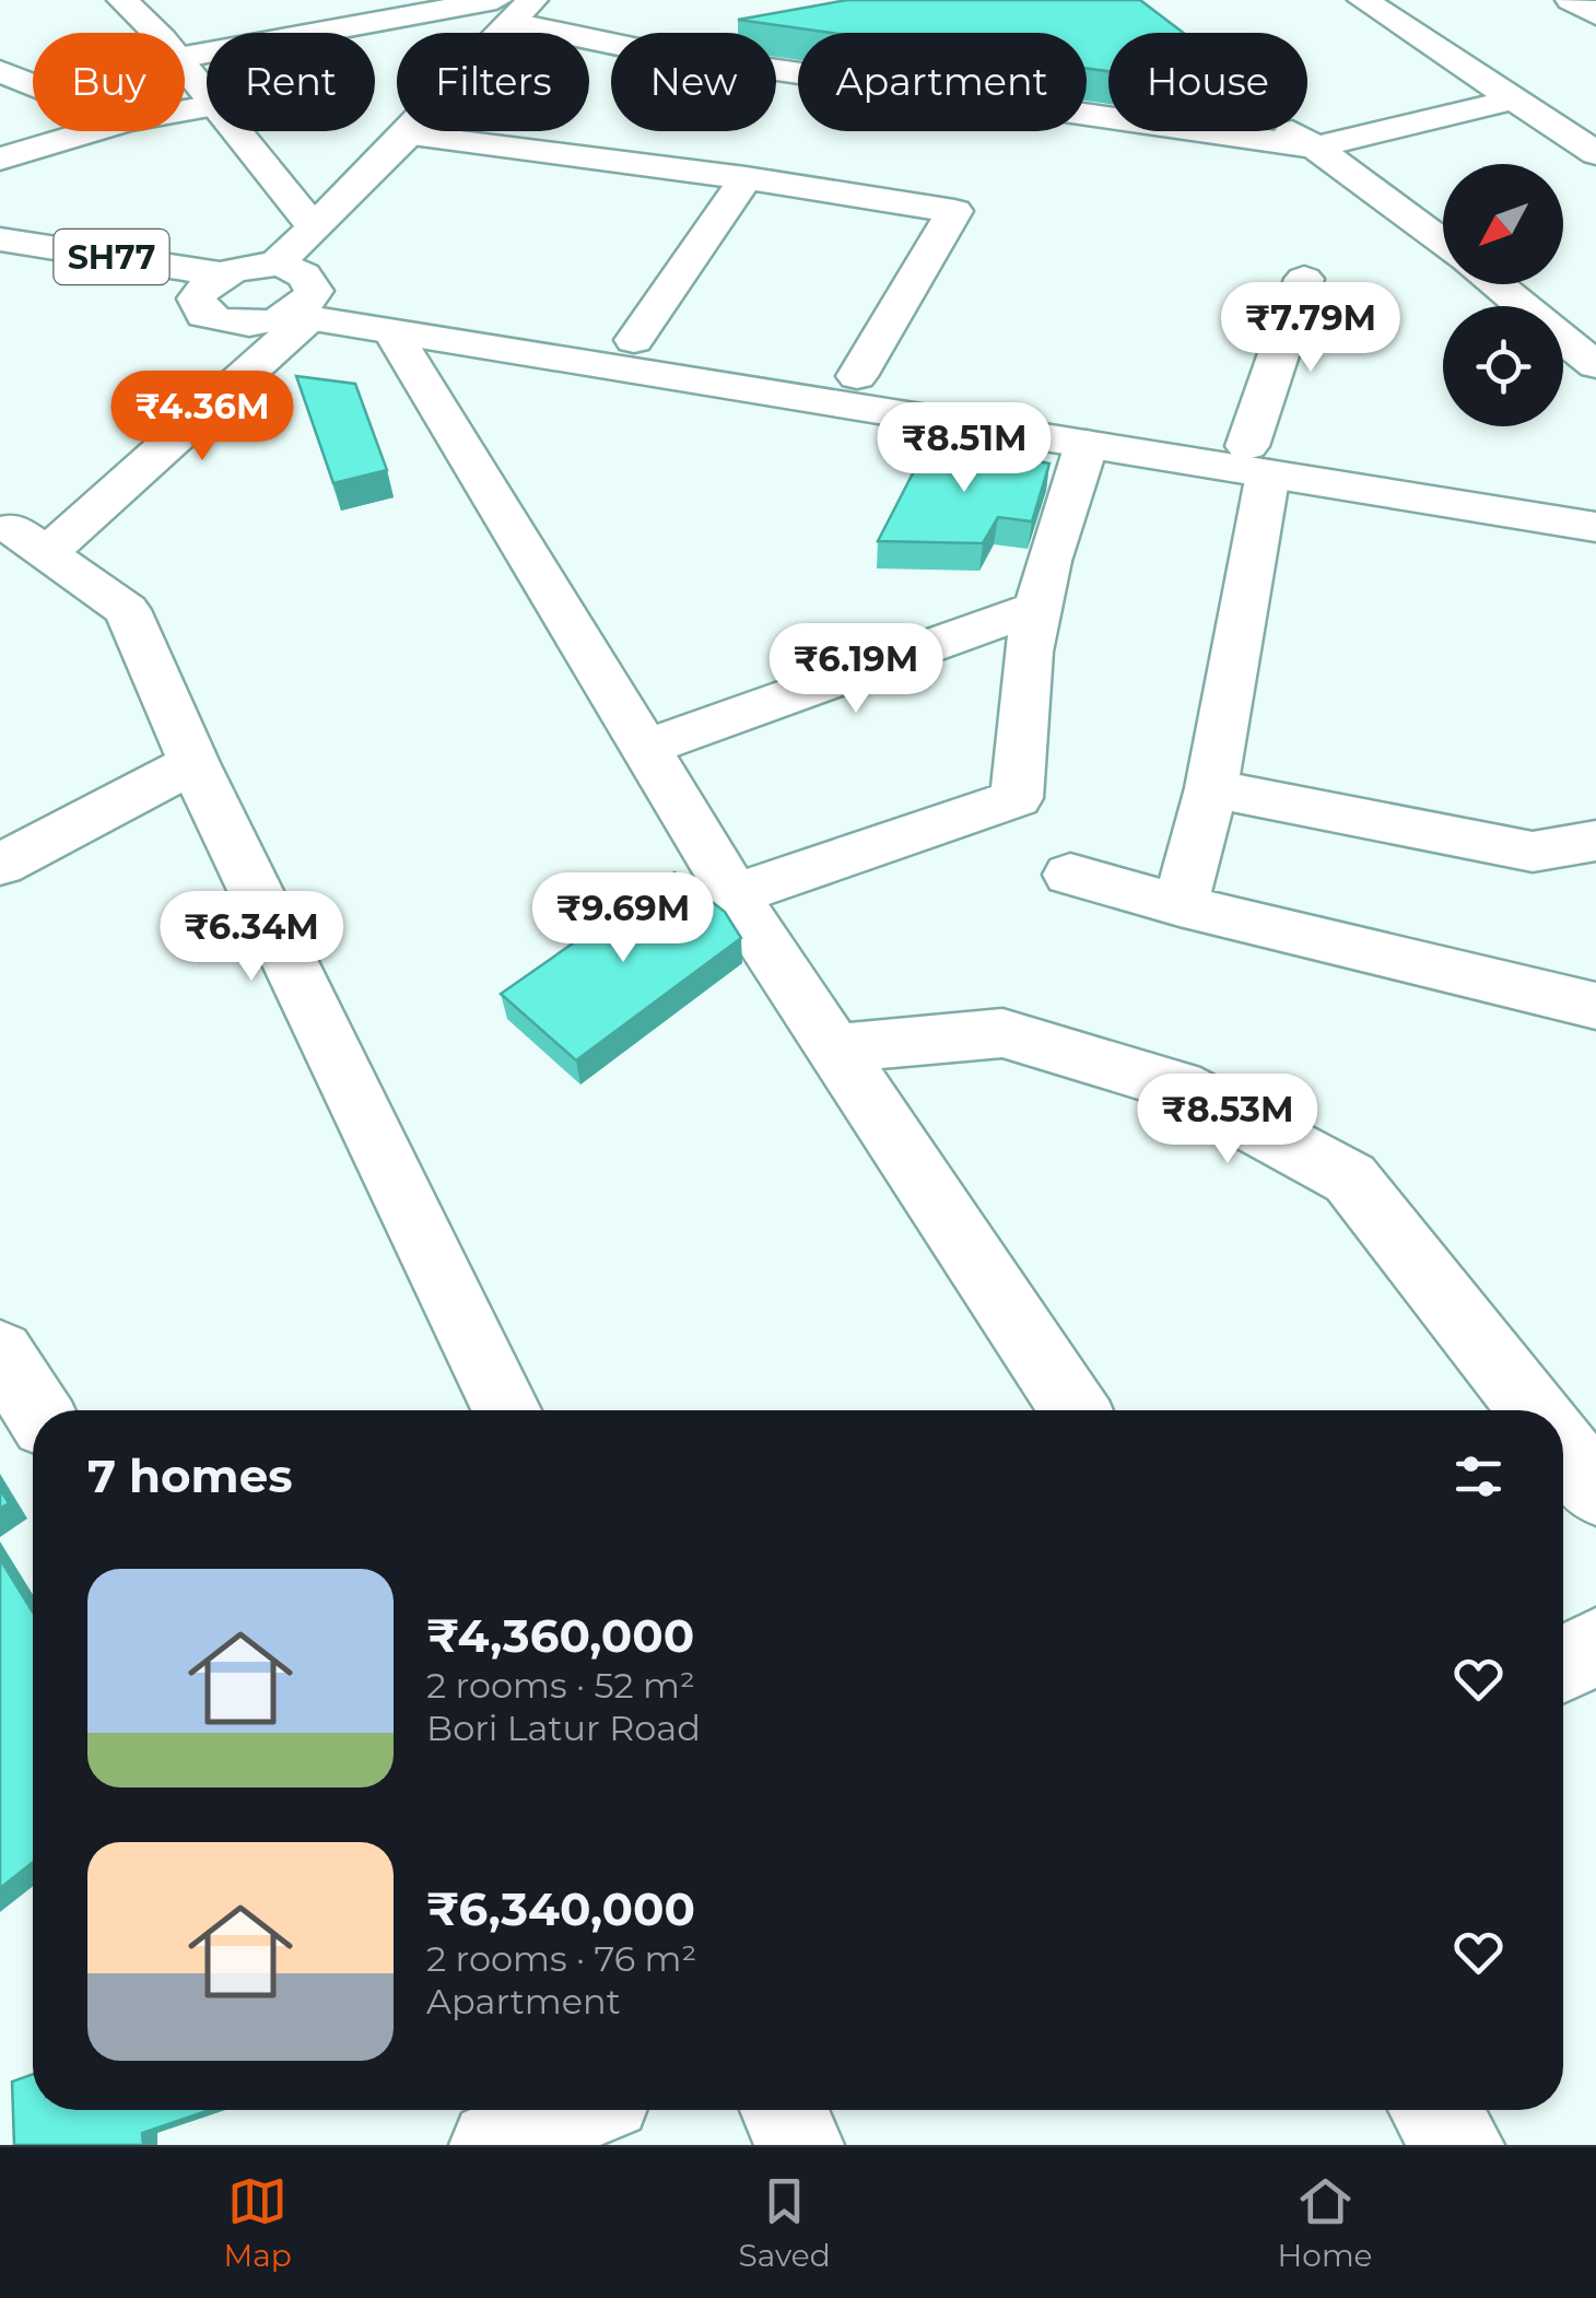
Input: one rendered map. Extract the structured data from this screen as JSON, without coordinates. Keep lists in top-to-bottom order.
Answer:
{
  "streets": {
    "street": ["SH77"]
  },
  "north": "bottom left",
  "page": {
    "chip": [
      "Buy",
      "Rent",
      "Filters",
      "New",
      "Apartment",
      "House"
    ],
    "price": [
      "₹7.79M",
      "₹4.36M",
      "₹8.51M",
      "₹6.19M",
      "₹9.69M",
      "₹6.34M",
      "₹8.53M"
    ],
    "heading": "7 homes",
    "list": [
      {
        "name": "₹4,360,000",
        "note": "2 rooms · 52 m² · Bori Latur Road"
      },
      {
        "name": "₹6,340,000",
        "note": "2 rooms · 76 m² · Apartment"
      }
    ],
    "tabs": ["Map", "Saved", "Home"]
  }
}
